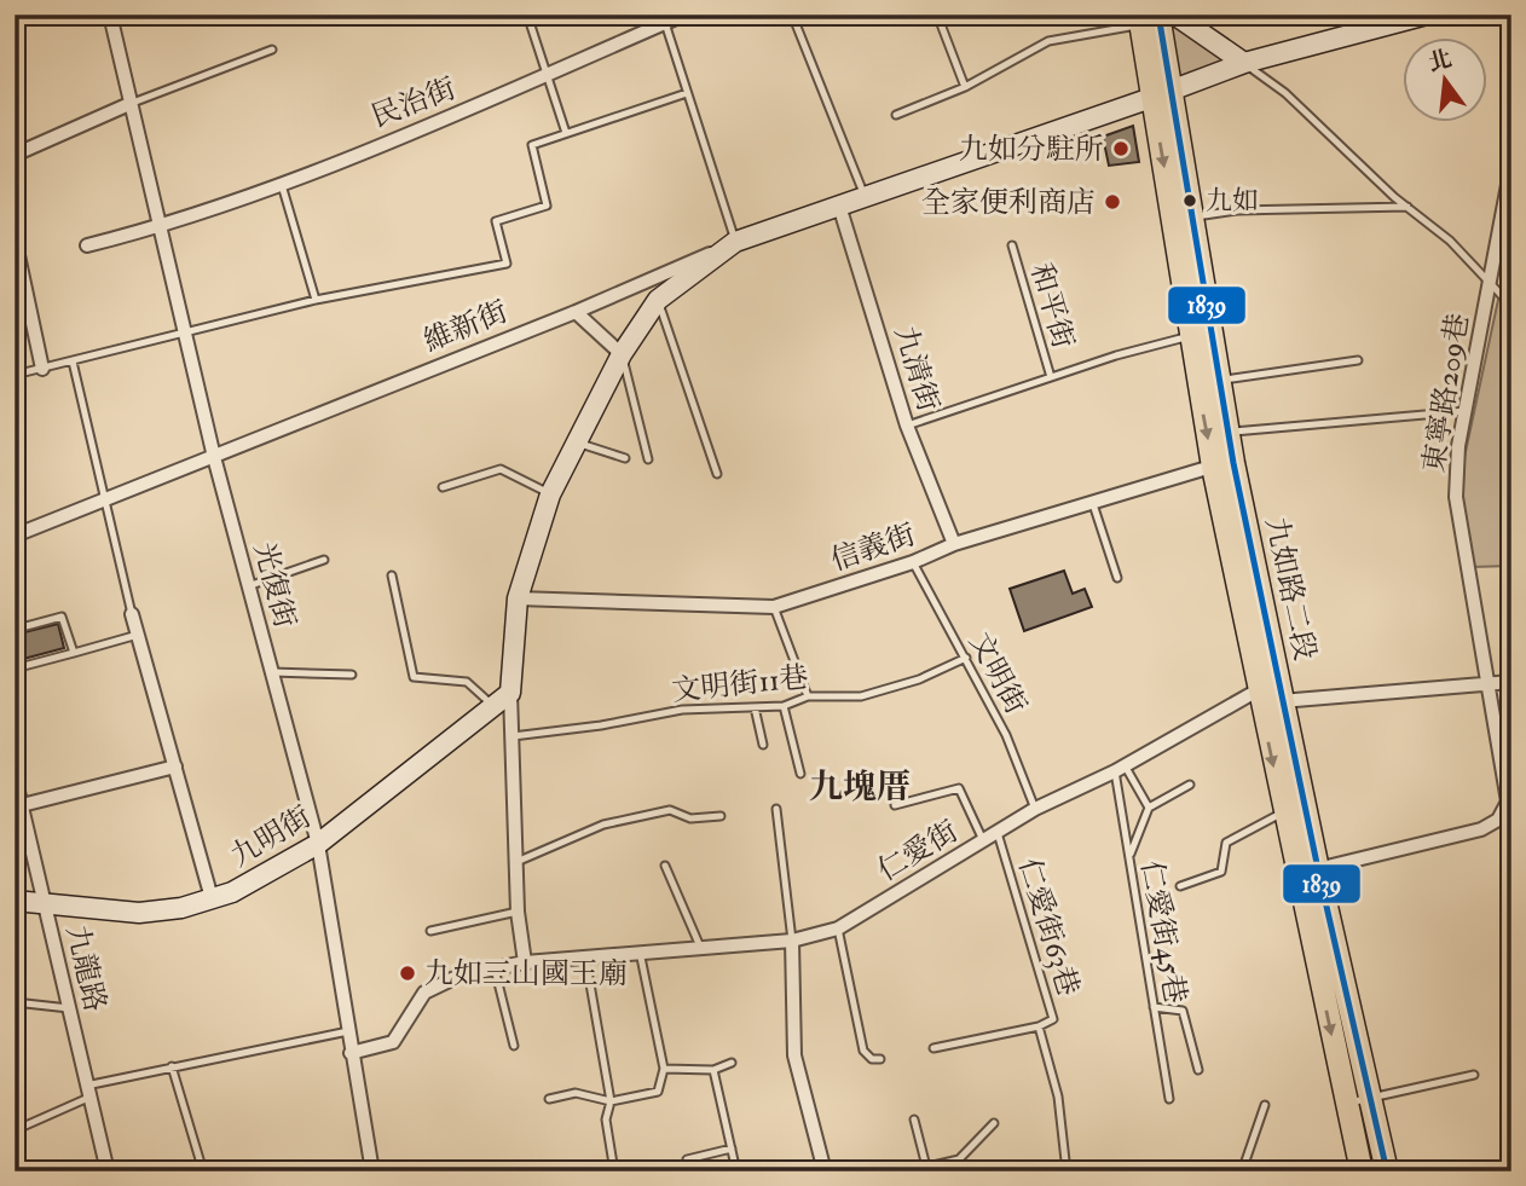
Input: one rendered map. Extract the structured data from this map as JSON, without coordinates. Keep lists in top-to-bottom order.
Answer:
{
  "streets": {
    "main road": ["九如路二段"],
    "street": [
      "民治街",
      "維新街",
      "九清街",
      "東寧路209巷",
      "信義街",
      "光復街",
      "九明街",
      "仁愛街",
      "九龍路"
    ],
    "lane": [
      "和平街",
      "文明街",
      "文明街11巷",
      "仁愛街63巷",
      "仁愛街45巷"
    ]
  },
  "crossings": [
    ["民治街", "光復街"],
    ["和平街", "九清街"],
    ["和平街", "九如路二段"],
    ["維新街", "九清街"],
    ["維新街", "信義街"],
    ["維新街", "光復街"],
    ["維新街", "九如路二段"],
    ["維新街", "九明街"],
    ["九清街", "信義街"],
    ["東寧路209巷", "九如路二段"],
    ["信義街", "九如路二段"],
    ["信義街", "文明街"],
    ["光復街", "九明街"],
    ["光復街", "仁愛街"],
    ["九如路二段", "仁愛街"],
    ["文明街", "文明街11巷"],
    ["文明街", "仁愛街"],
    ["九明街", "九龍路"],
    ["仁愛街", "仁愛街63巷"],
    ["仁愛街", "仁愛街45巷"]
  ],
  "districts": ["九塊厝"],
  "places": [
    "九如分駐所",
    "九如",
    "全家便利商店",
    "九如三山國王廟"
  ],
  "lines": ["transit line 1839"],
  "north": "top"
}
